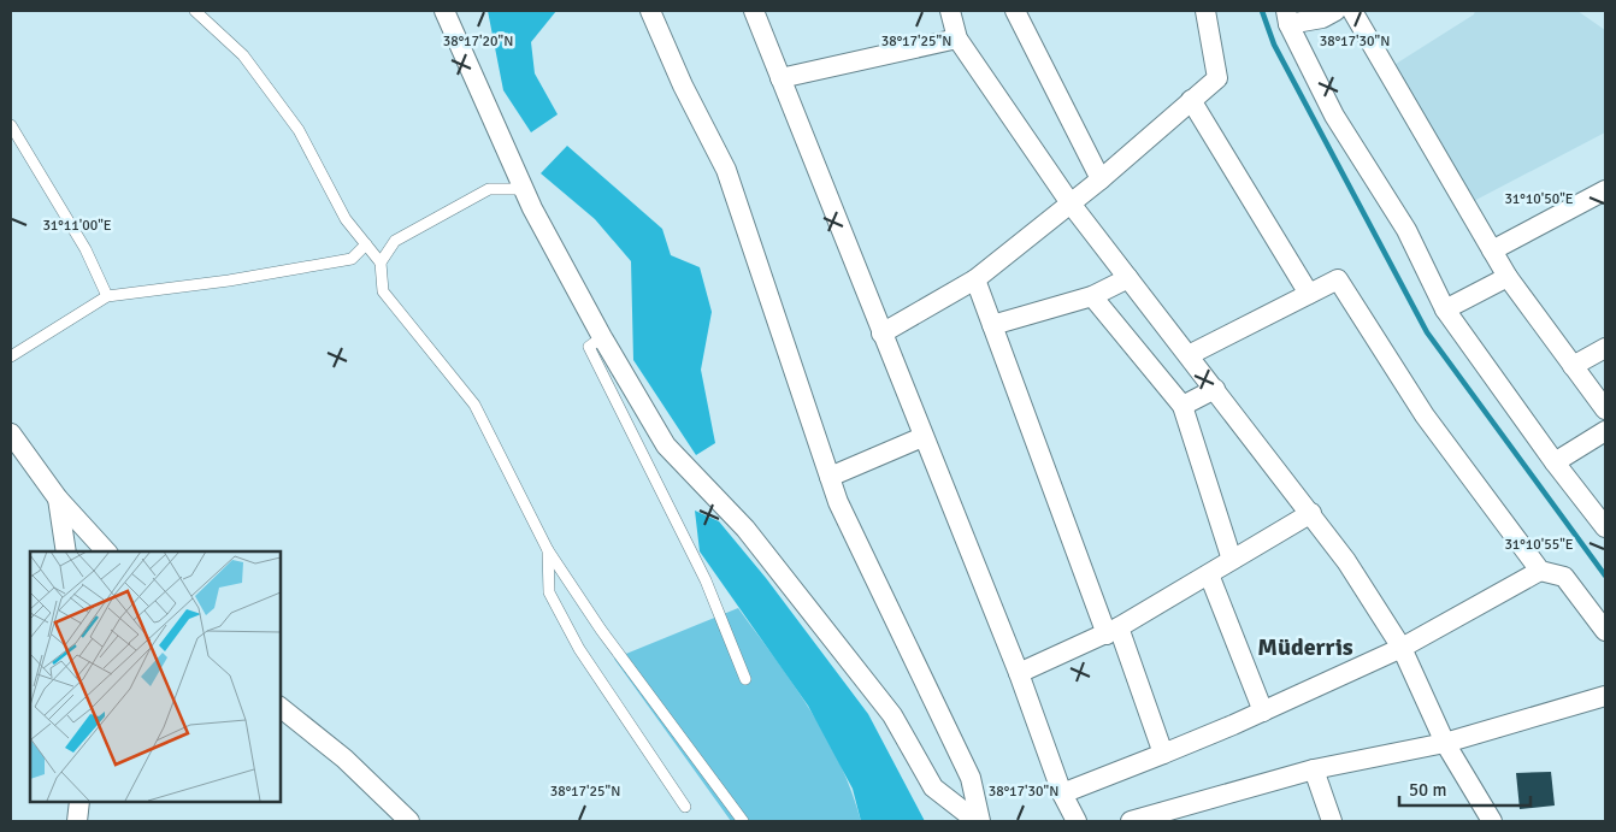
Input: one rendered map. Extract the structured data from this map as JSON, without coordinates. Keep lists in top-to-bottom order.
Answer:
{
  "districts": ["Müderris"],
  "scale_bar": "50 m",
  "coordinates": [
    "38°17'20\"N",
    "38°17'25\"N",
    "38°17'30\"N",
    "31°10'50\"E",
    "31°11'00\"E",
    "31°10'55\"E"
  ]
}
